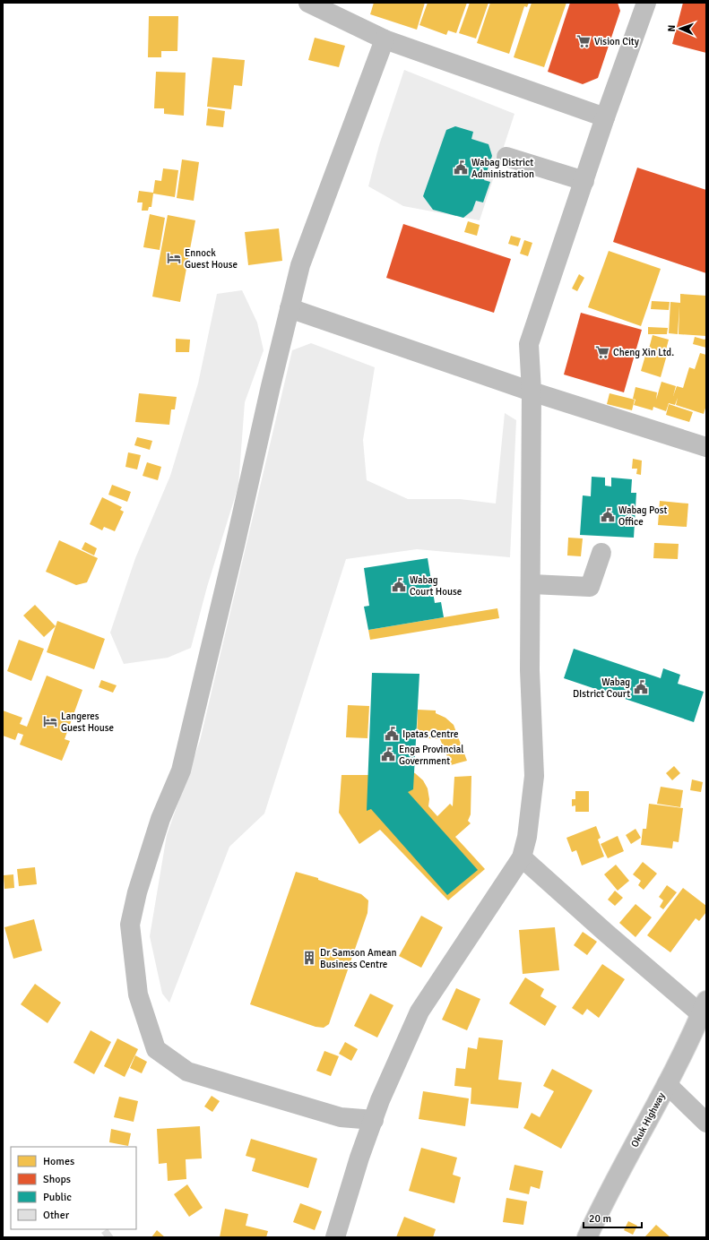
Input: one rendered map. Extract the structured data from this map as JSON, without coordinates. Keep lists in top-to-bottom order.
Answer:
{
  "streets": {
    "street": ["Okuk Highway"]
  },
  "places": {
    "supermarket": ["Vision City", "Cheng Xin Ltd."],
    "public building": [
      "Wabag District Administration",
      "Wabag Post Office",
      "Wabag Court House",
      "Wabag DIstrict Court",
      "Ipatas Centre",
      "Enga Provincial Government"
    ],
    "hotel": ["Ennock Guest House", "Langeres Guest House"],
    "building": ["Dr Samson Amean Business Centre"]
  },
  "legend": [
    "Homes",
    "Shops",
    "Public",
    "Other"
  ],
  "scale_bar": "20 m",
  "north": "left"
}
